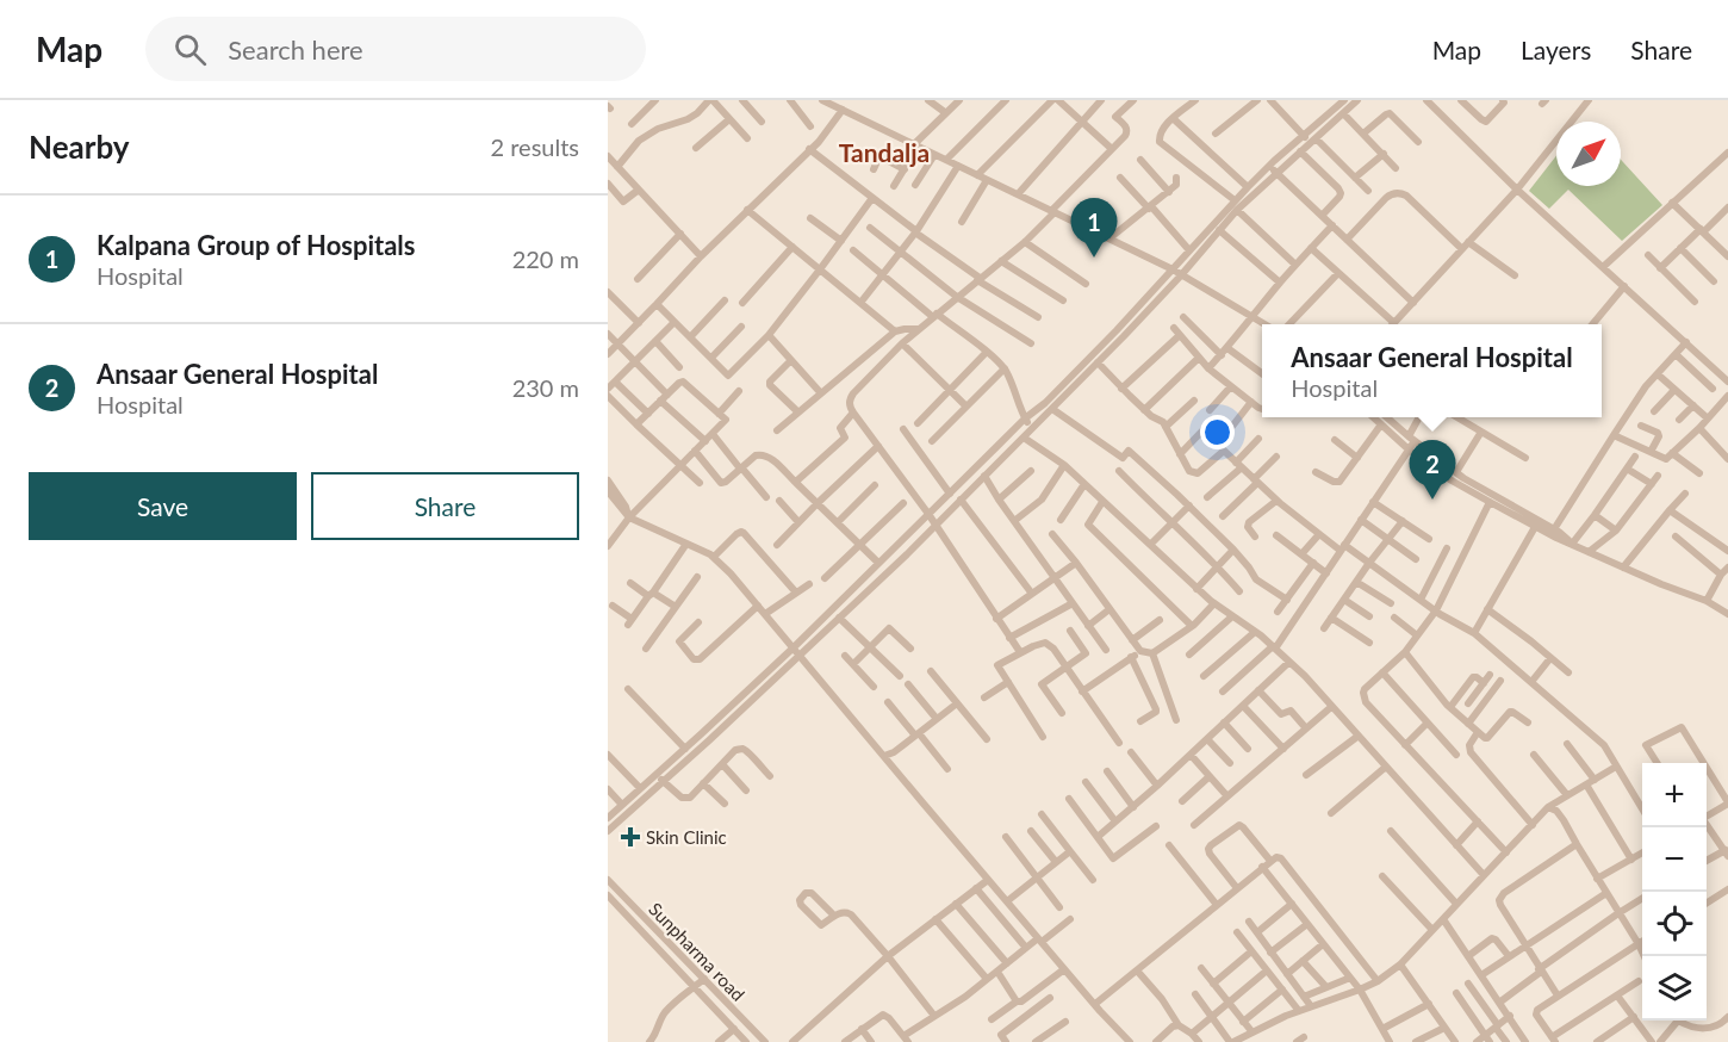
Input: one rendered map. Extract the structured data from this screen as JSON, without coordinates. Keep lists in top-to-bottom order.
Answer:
{
  "streets": {
    "street": ["Sunpharma road"]
  },
  "districts": ["Tandalja"],
  "places": {
    "health": ["Skin Clinic"]
  },
  "north": "top right",
  "page": {
    "header": "Map",
    "search": "Search here",
    "nav": ["Map", "Layers", "Share"],
    "heading": ["Nearby", "2 results"],
    "list": [
      {
        "mark": "1",
        "name": "Kalpana Group of Hospitals",
        "note": "Hospital",
        "value": "220 m"
      },
      {
        "mark": "2",
        "name": "Ansaar General Hospital",
        "note": "Hospital",
        "value": "230 m"
      }
    ],
    "pins": ["1", "2"],
    "popup": ["Ansaar General Hospital", "Hospital"],
    "buttons": ["Save", "Share"],
    "map_buttons": ["+", "−"]
  }
}
